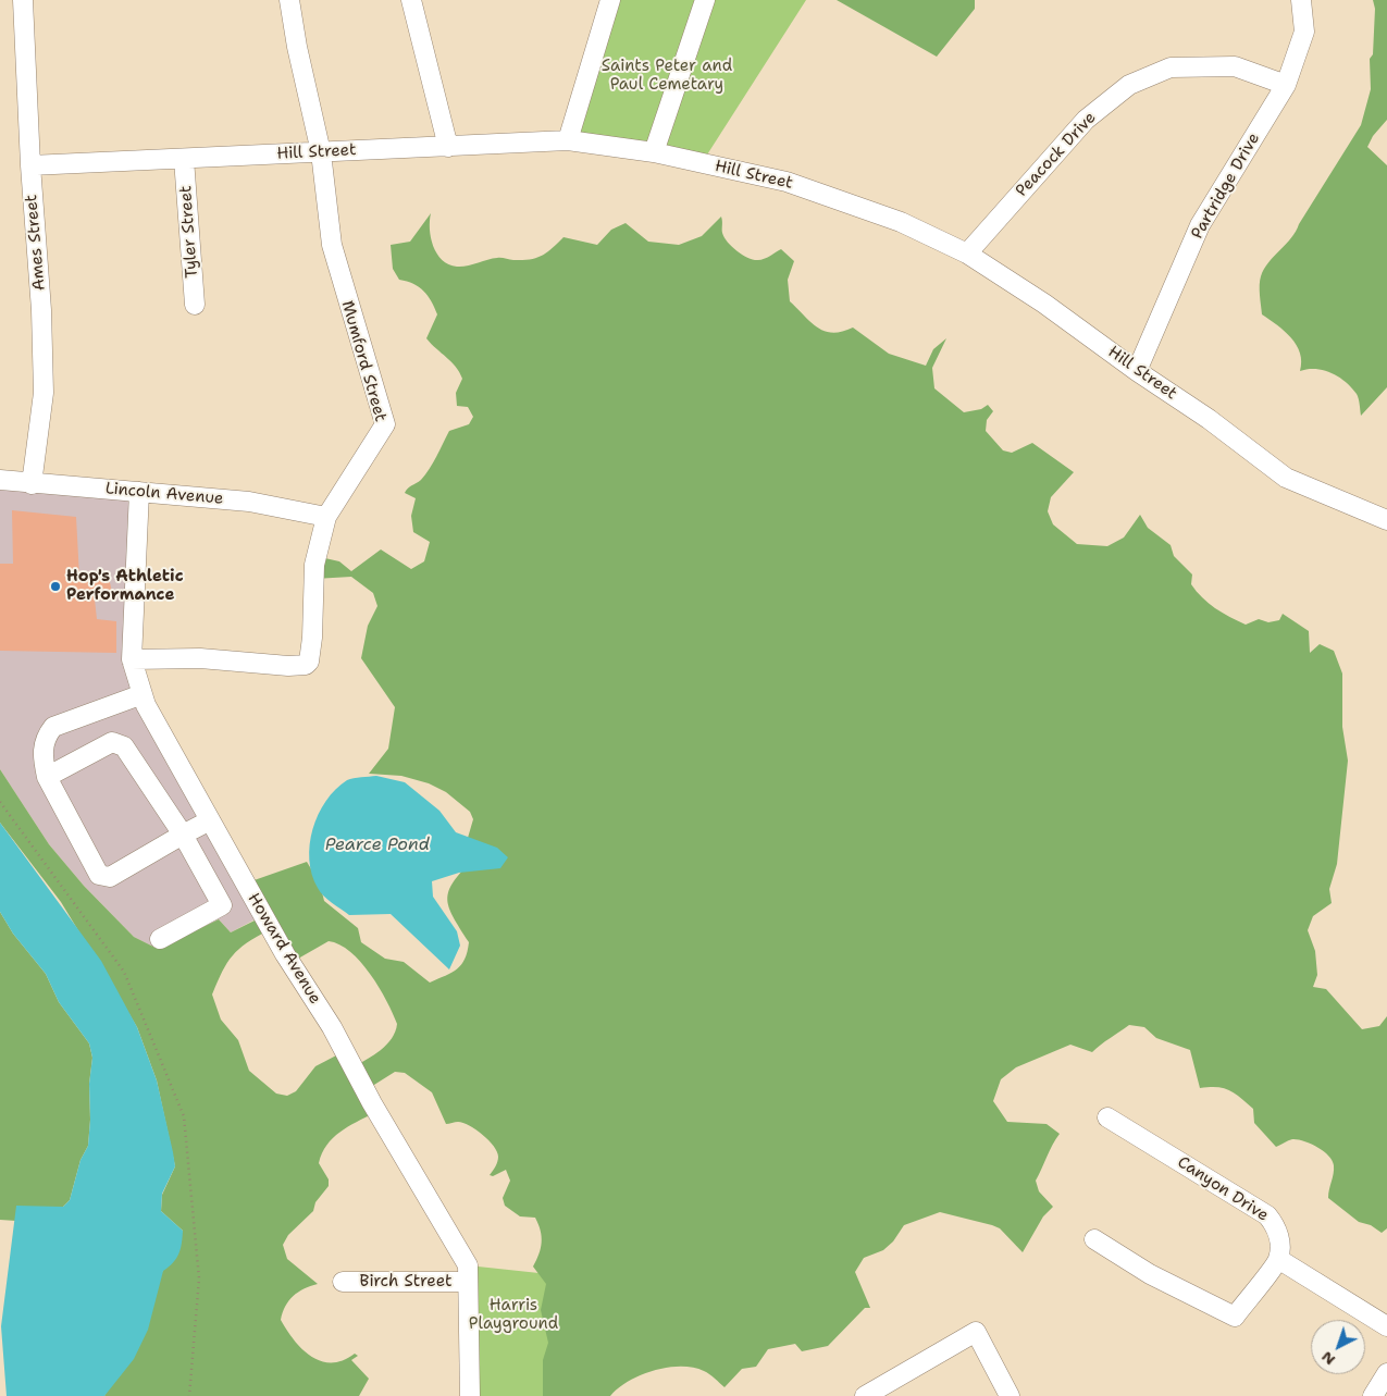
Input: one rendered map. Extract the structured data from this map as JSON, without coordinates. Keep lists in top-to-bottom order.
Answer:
{
  "streets": {
    "street": [
      "Hill Street",
      "Peacock Drive",
      "Partridge Drive",
      "Tyler Street",
      "Ames Street",
      "Mumford Street",
      "Lincoln Avenue",
      "Howard Avenue",
      "Canyon Drive",
      "Birch Street"
    ]
  },
  "crossings": [
    ["Hill Street", "Peacock Drive"],
    ["Hill Street", "Partridge Drive"],
    ["Hill Street", "Tyler Street"],
    ["Hill Street", "Ames Street"],
    ["Hill Street", "Mumford Street"],
    ["Peacock Drive", "Partridge Drive"],
    ["Ames Street", "Lincoln Avenue"],
    ["Mumford Street", "Lincoln Avenue"],
    ["Mumford Street", "Howard Avenue"],
    ["Lincoln Avenue", "Howard Avenue"],
    ["Howard Avenue", "Birch Street"]
  ],
  "water": ["Pearce Pond"],
  "parks": ["Saints Peter and Paul Cemetary", "Harris Playground"],
  "places": ["Hop's Athletic Performance"],
  "north": "bottom left"
}
